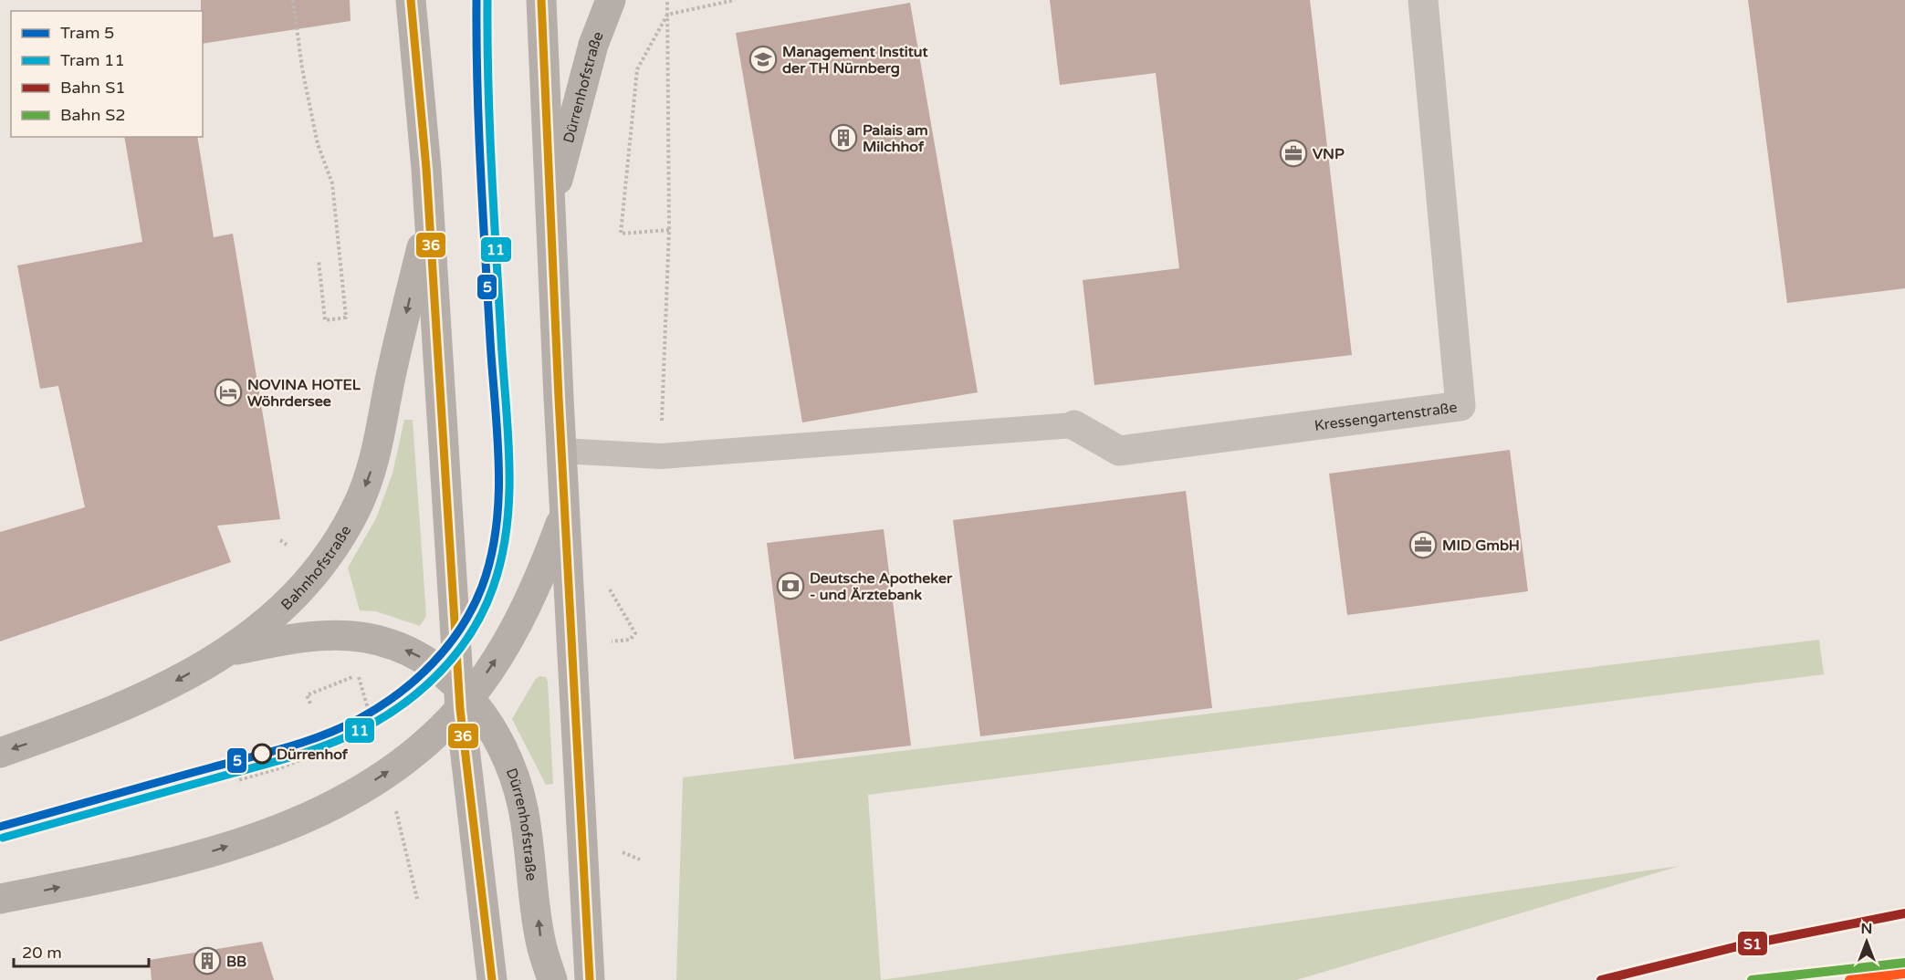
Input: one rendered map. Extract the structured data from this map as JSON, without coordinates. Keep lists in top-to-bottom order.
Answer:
{
  "streets": {
    "main road": ["Dürrenhofstraße", "Bahnhofstraße"],
    "street": ["Kressengartenstraße"]
  },
  "crossings": [
    ["Dürrenhofstraße", "Bahnhofstraße"]
  ],
  "one_way": ["Bahnhofstraße"],
  "places": {
    "school or university": ["Management Institut der TH Nürnberg"],
    "building": ["Palais am Milchhof", "BB"],
    "office": ["VNP", "MID GmbH"],
    "hotel": ["NOVINA HOTEL Wöhrdersee"],
    "bank": ["Deutsche Apotheker - und Ärztebank"],
    "other": ["Dürrenhof"]
  },
  "lines": [
    "tram line 5",
    "tram line 11",
    "transit line 36",
    "rail line S1",
    "rail line S2"
  ],
  "legend": [
    "Tram 5",
    "Tram 11",
    "Bahn S1",
    "Bahn S2"
  ],
  "scale_bar": "20 m",
  "north": "top"
}
